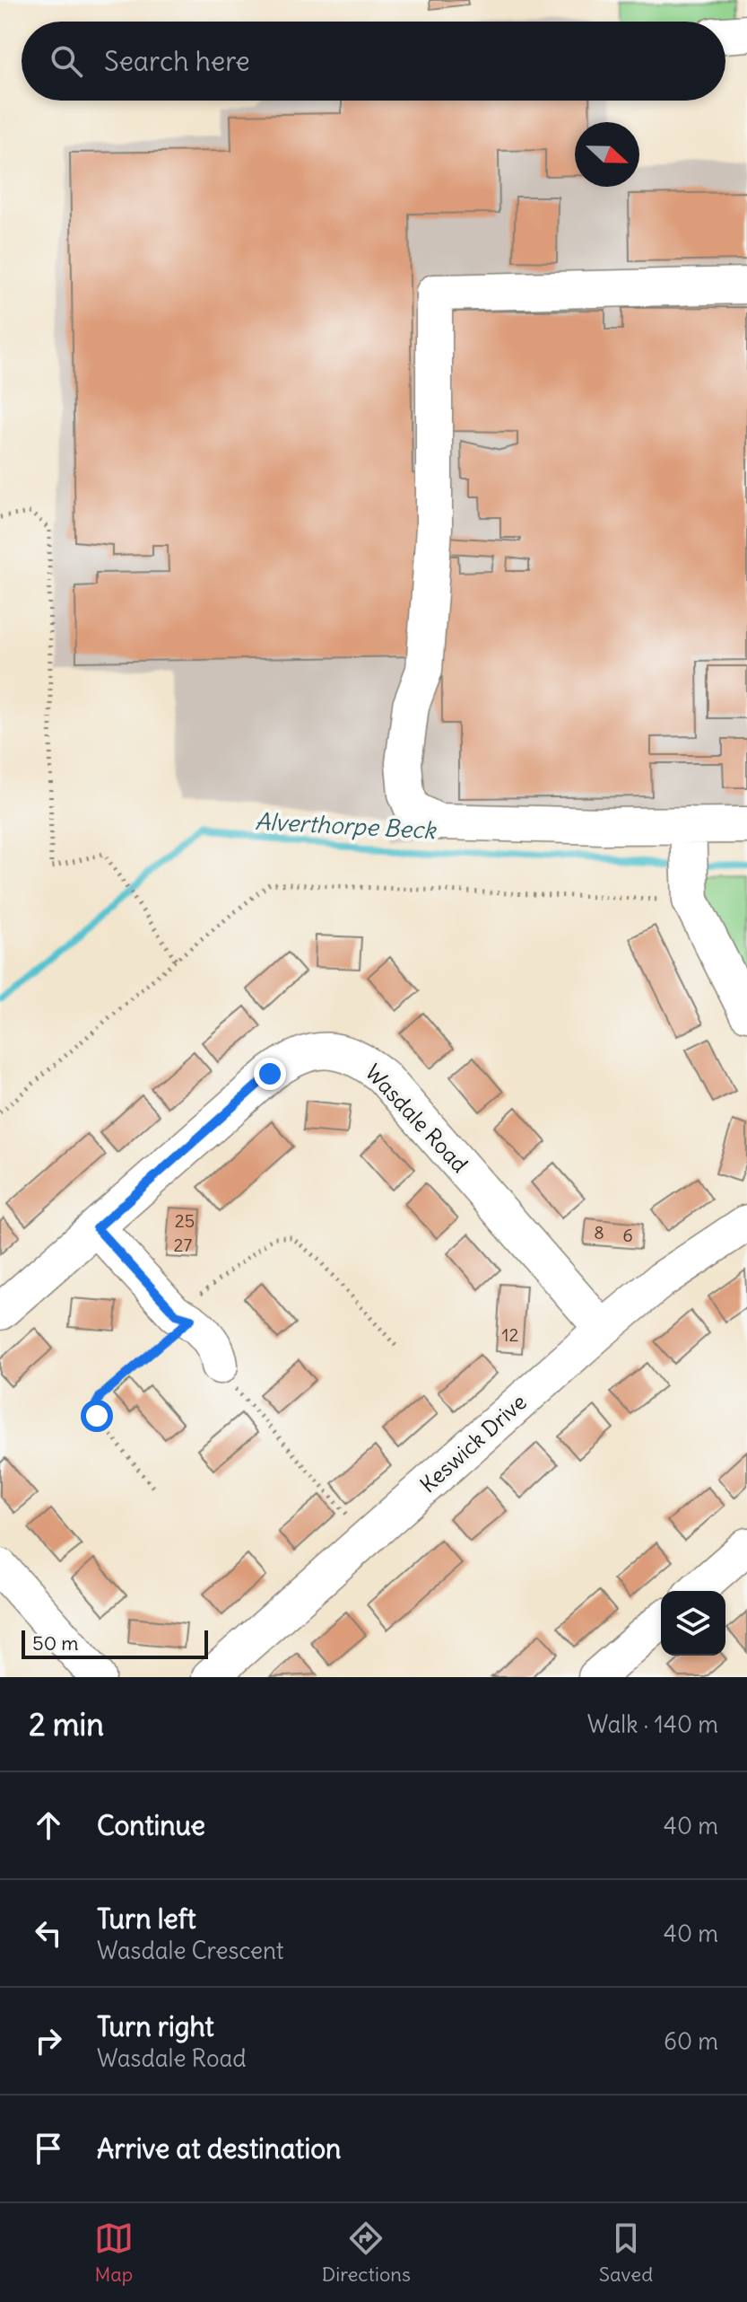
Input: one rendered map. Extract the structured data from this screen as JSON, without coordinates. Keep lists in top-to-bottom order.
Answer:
{
  "streets": {
    "street": ["Wasdale Road", "Keswick Drive"]
  },
  "crossings": [
    ["Wasdale Road", "Keswick Drive"]
  ],
  "water": ["Alverthorpe Beck"],
  "house_numbers": [
    "25",
    "8",
    "6",
    "27",
    "12"
  ],
  "scale_bar": "50 m",
  "north": "right",
  "page": {
    "search": "Search here",
    "scale": "50 m",
    "heading": ["2 min", "Walk · 140 m"],
    "list": [
      ["Continue", "40 m"],
      ["Turn left", "Wasdale Crescent", "40 m"],
      ["Turn right", "Wasdale Road", "60 m"],
      "Arrive at destination"
    ],
    "nav": ["Map", "Directions", "Saved"]
  }
}
